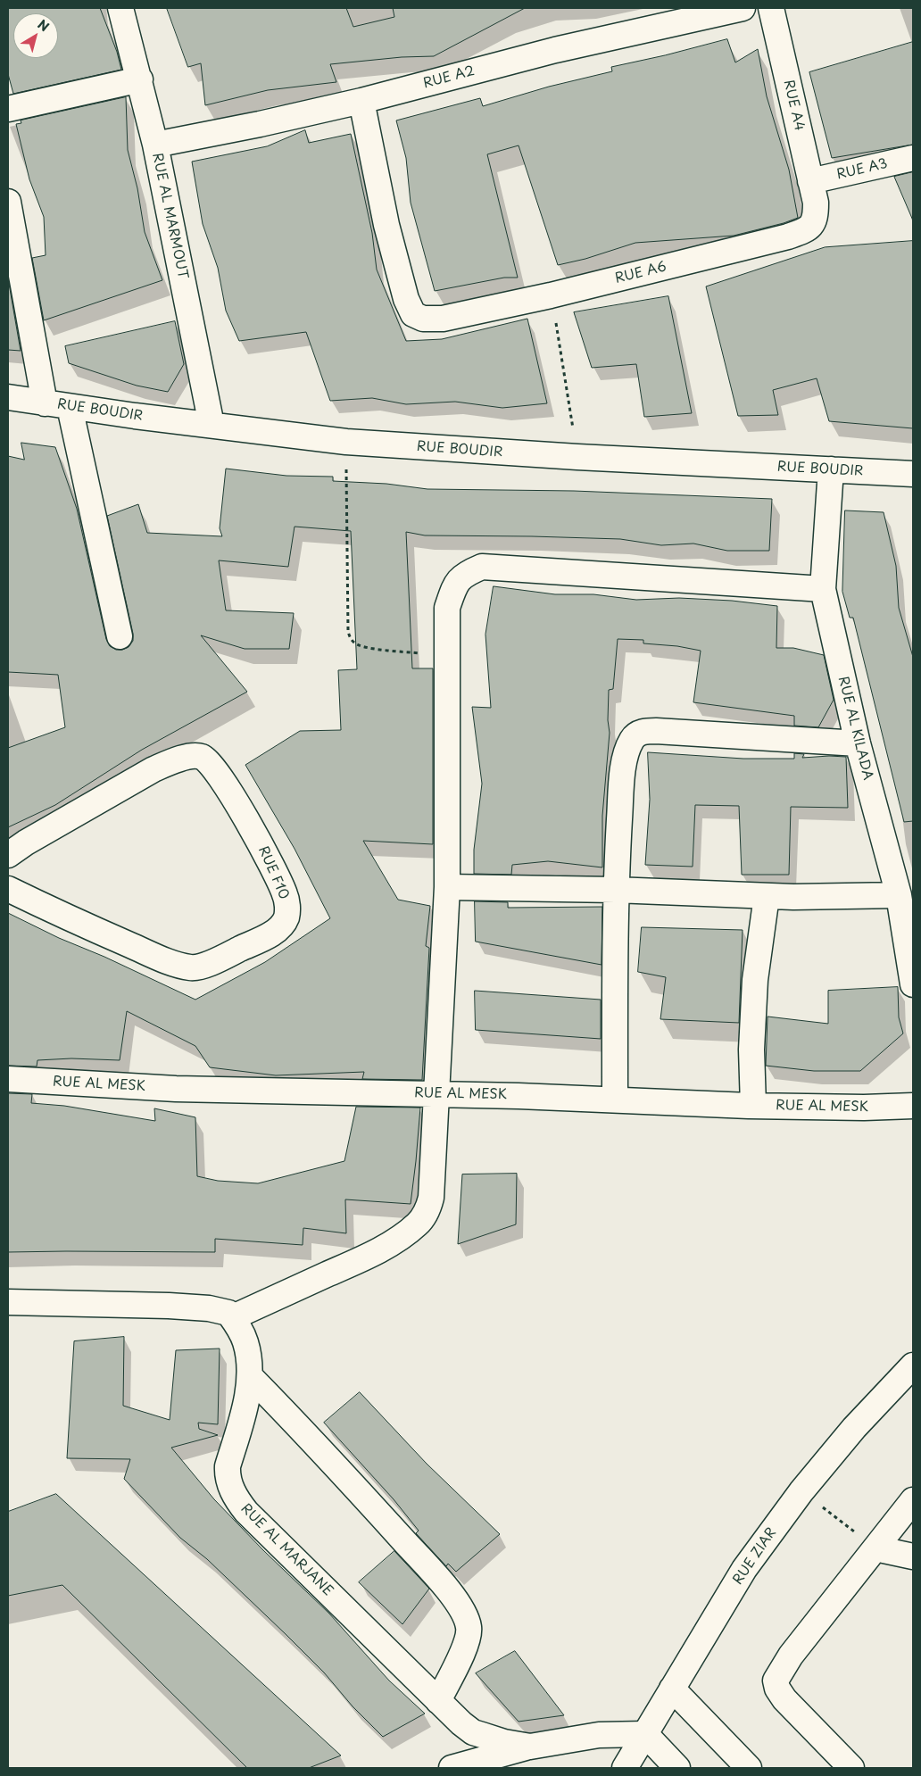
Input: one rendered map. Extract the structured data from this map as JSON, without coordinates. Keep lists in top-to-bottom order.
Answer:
{
  "streets": {
    "street": [
      "RUE A2",
      "RUE A4",
      "RUE A3",
      "RUE AL MARMOUT",
      "RUE A6",
      "RUE BOUDIR",
      "RUE AL KILADA",
      "RUE F10",
      "RUE AL MESK",
      "RUE AL MARJANE",
      "RUE ZIAR"
    ]
  },
  "crossings": [
    ["RUE A2", "RUE AL MARMOUT"],
    ["RUE A2", "RUE A6"],
    ["RUE A4", "RUE A3"],
    ["RUE A4", "RUE A6"],
    ["RUE A3", "RUE A6"],
    ["RUE AL MARMOUT", "RUE BOUDIR"],
    ["RUE BOUDIR", "RUE AL KILADA"],
    ["RUE AL MARJANE", "RUE ZIAR"]
  ],
  "north": "top right"
}
